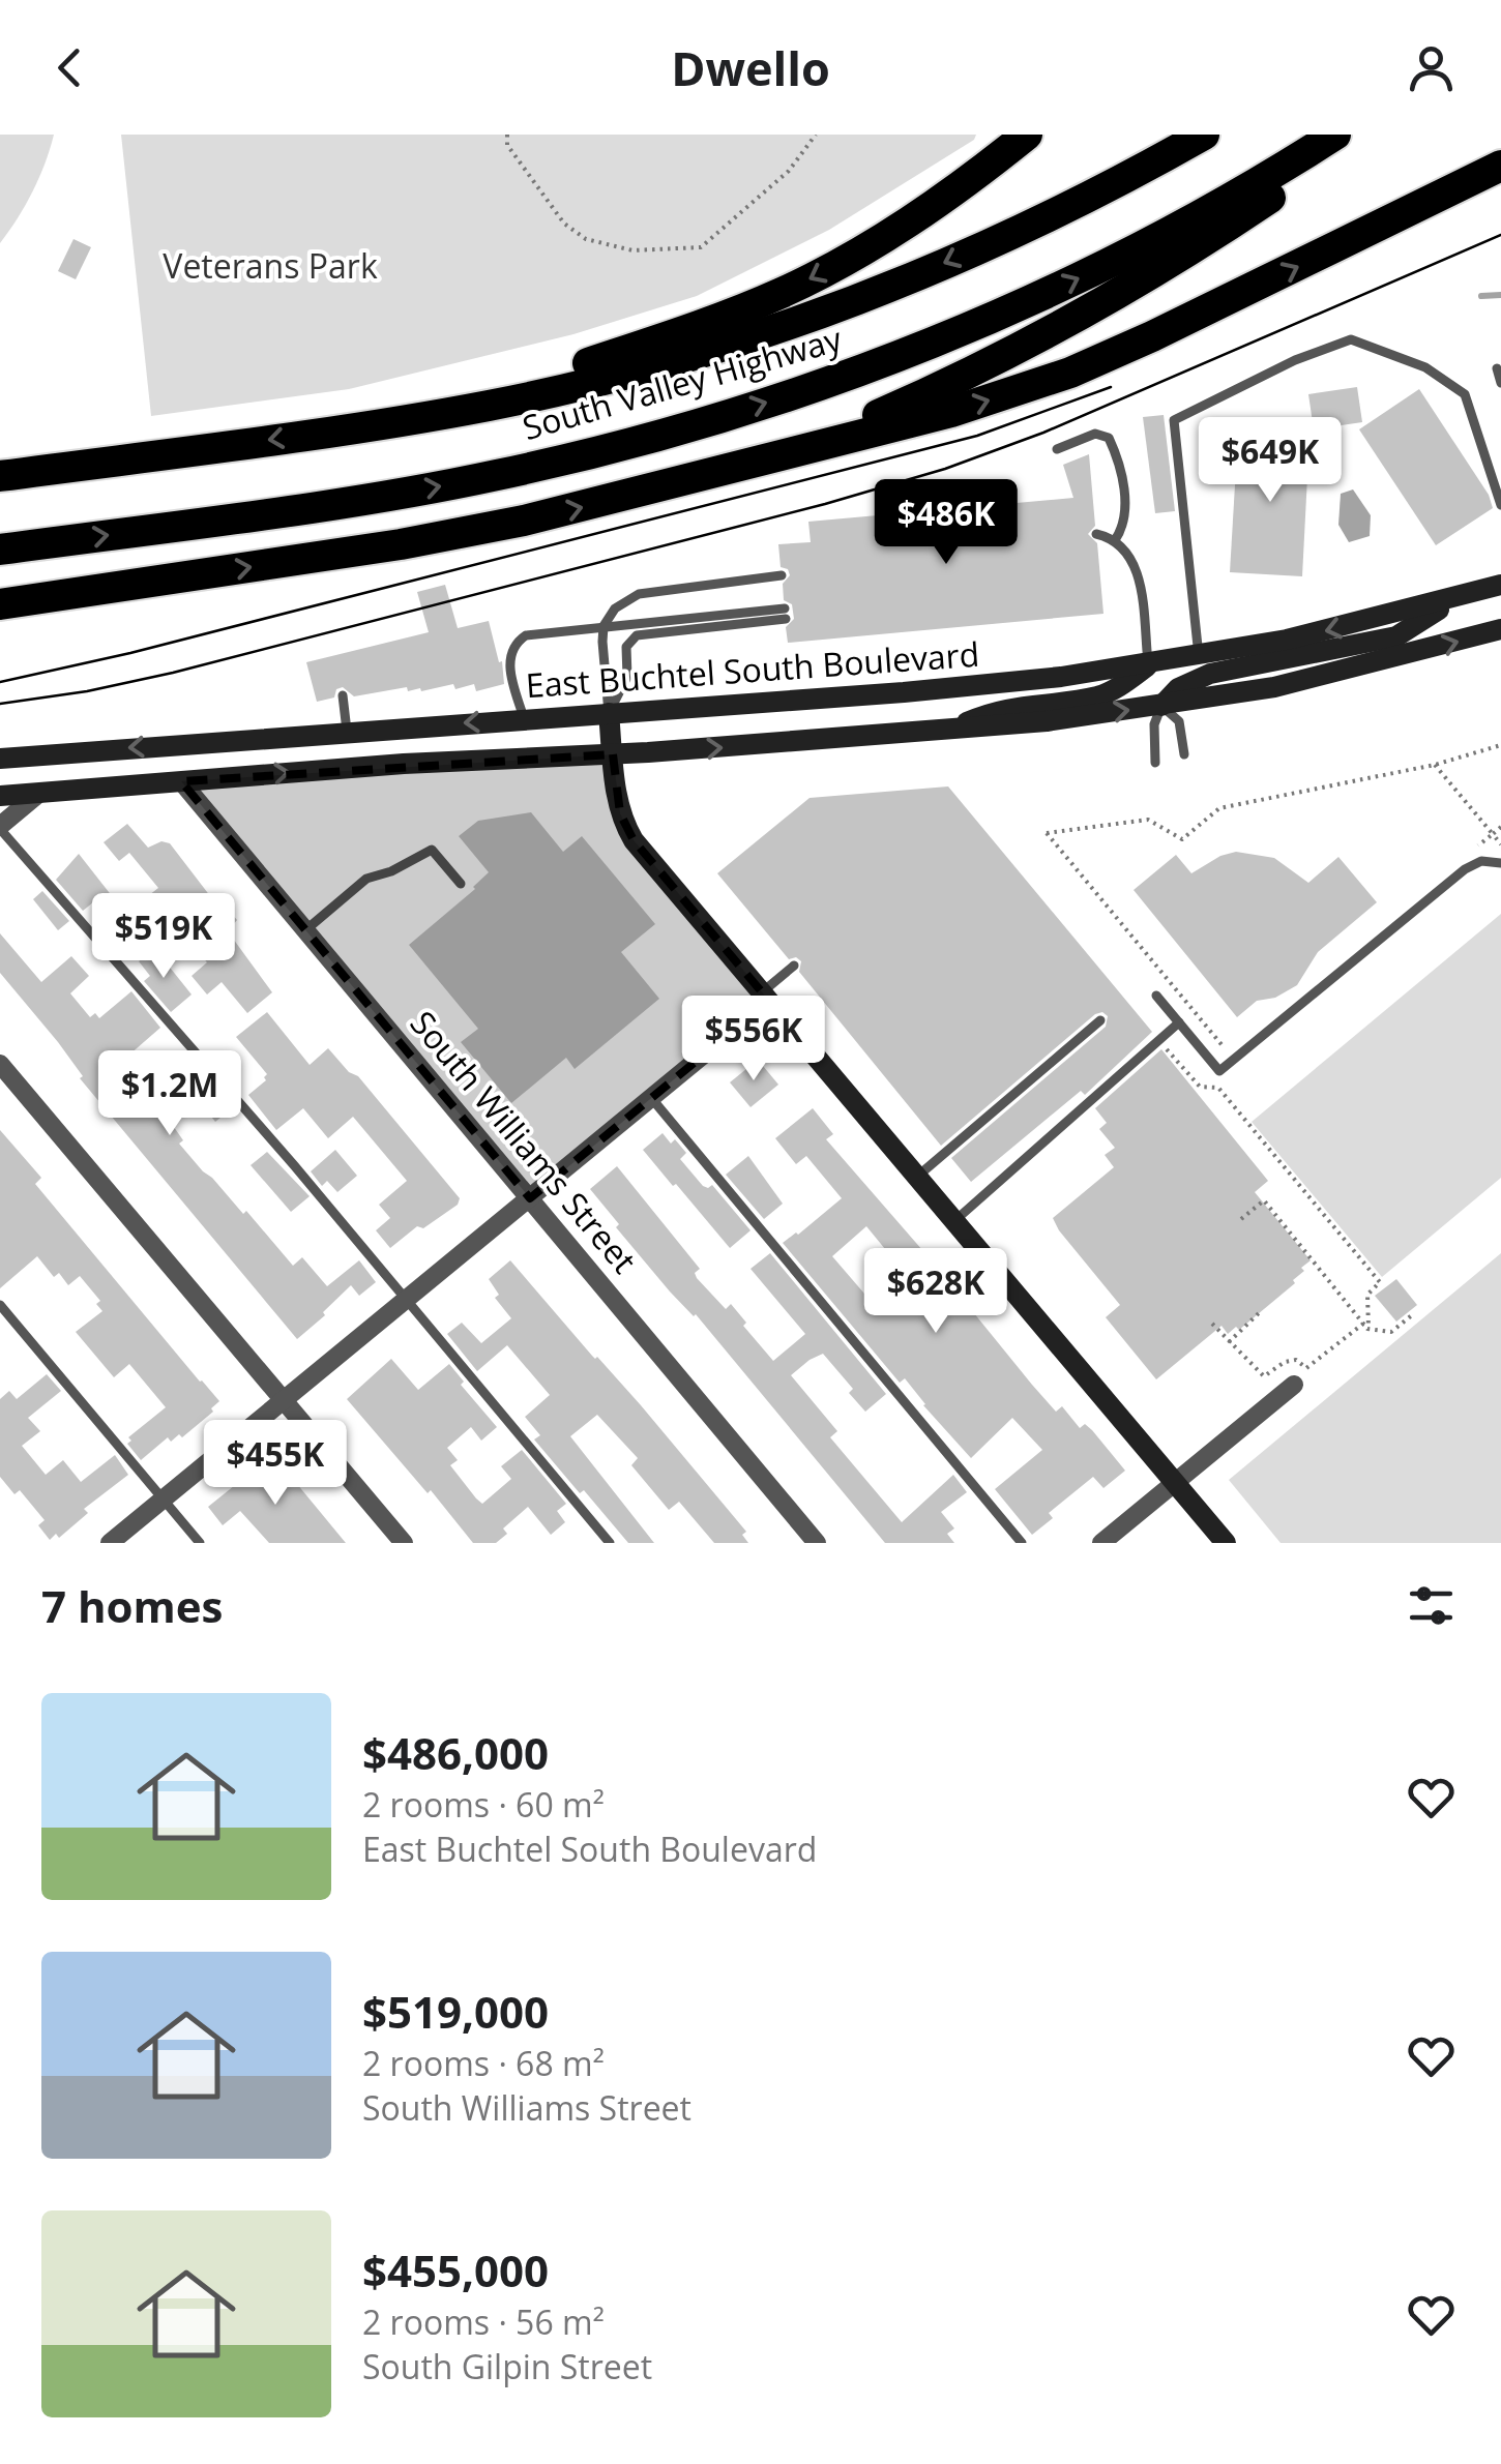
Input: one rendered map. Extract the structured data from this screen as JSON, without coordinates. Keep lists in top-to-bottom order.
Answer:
{
  "streets": {
    "highway": ["South Valley Highway"],
    "main road": ["East Buchtel South Boulevard"],
    "street": ["South Williams Street"]
  },
  "parks": ["Veterans Park"],
  "page": {
    "header": "Dwello",
    "price": [
      "$649K",
      "$486K",
      "$519K",
      "$556K",
      "$1.2M",
      "$628K",
      "$455K"
    ],
    "heading": "7 homes",
    "list": [
      {
        "name": "$486,000",
        "note": "2 rooms · 60 m² · East Buchtel South Boulevard"
      },
      {
        "name": "$519,000",
        "note": "2 rooms · 68 m² · South Williams Street"
      },
      {
        "name": "$455,000",
        "note": "2 rooms · 56 m² · South Gilpin Street"
      }
    ]
  }
}
